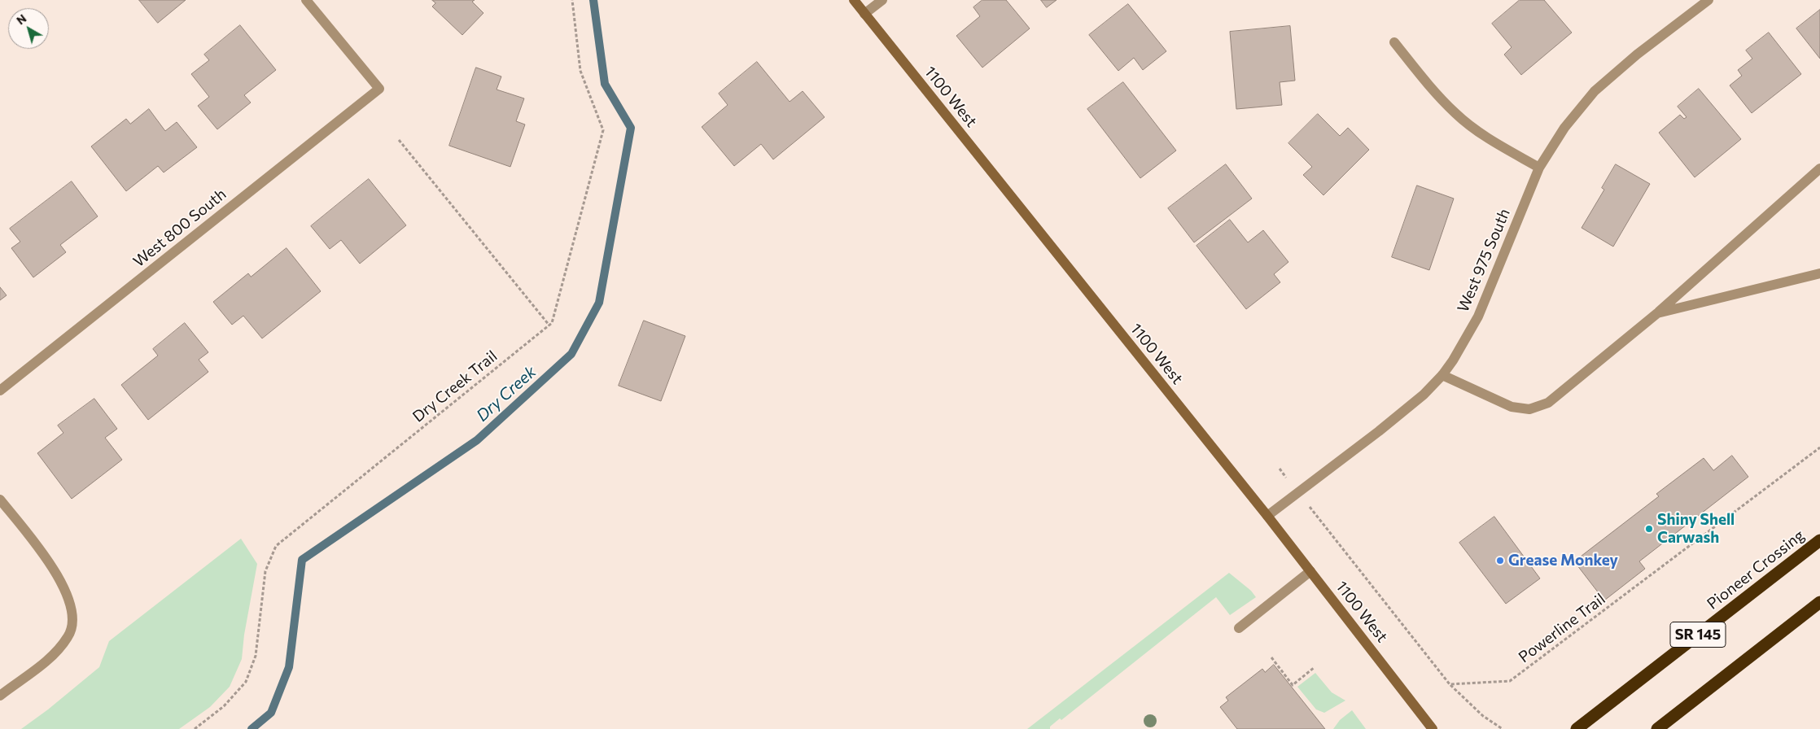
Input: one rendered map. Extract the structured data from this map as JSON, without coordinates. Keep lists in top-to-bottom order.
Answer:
{
  "streets": {
    "highway": ["Pioneer Crossing", "SR 145"],
    "street": ["1100 West", "West 800 South", "West 975 South"],
    "path": ["Dry Creek Trail", "Powerline Trail"]
  },
  "crossings": [
    ["1100 West", "West 975 South"]
  ],
  "water": ["Dry Creek"],
  "places": ["Shiny Shell Carwash", "Grease Monkey"],
  "north": "top left"
}
